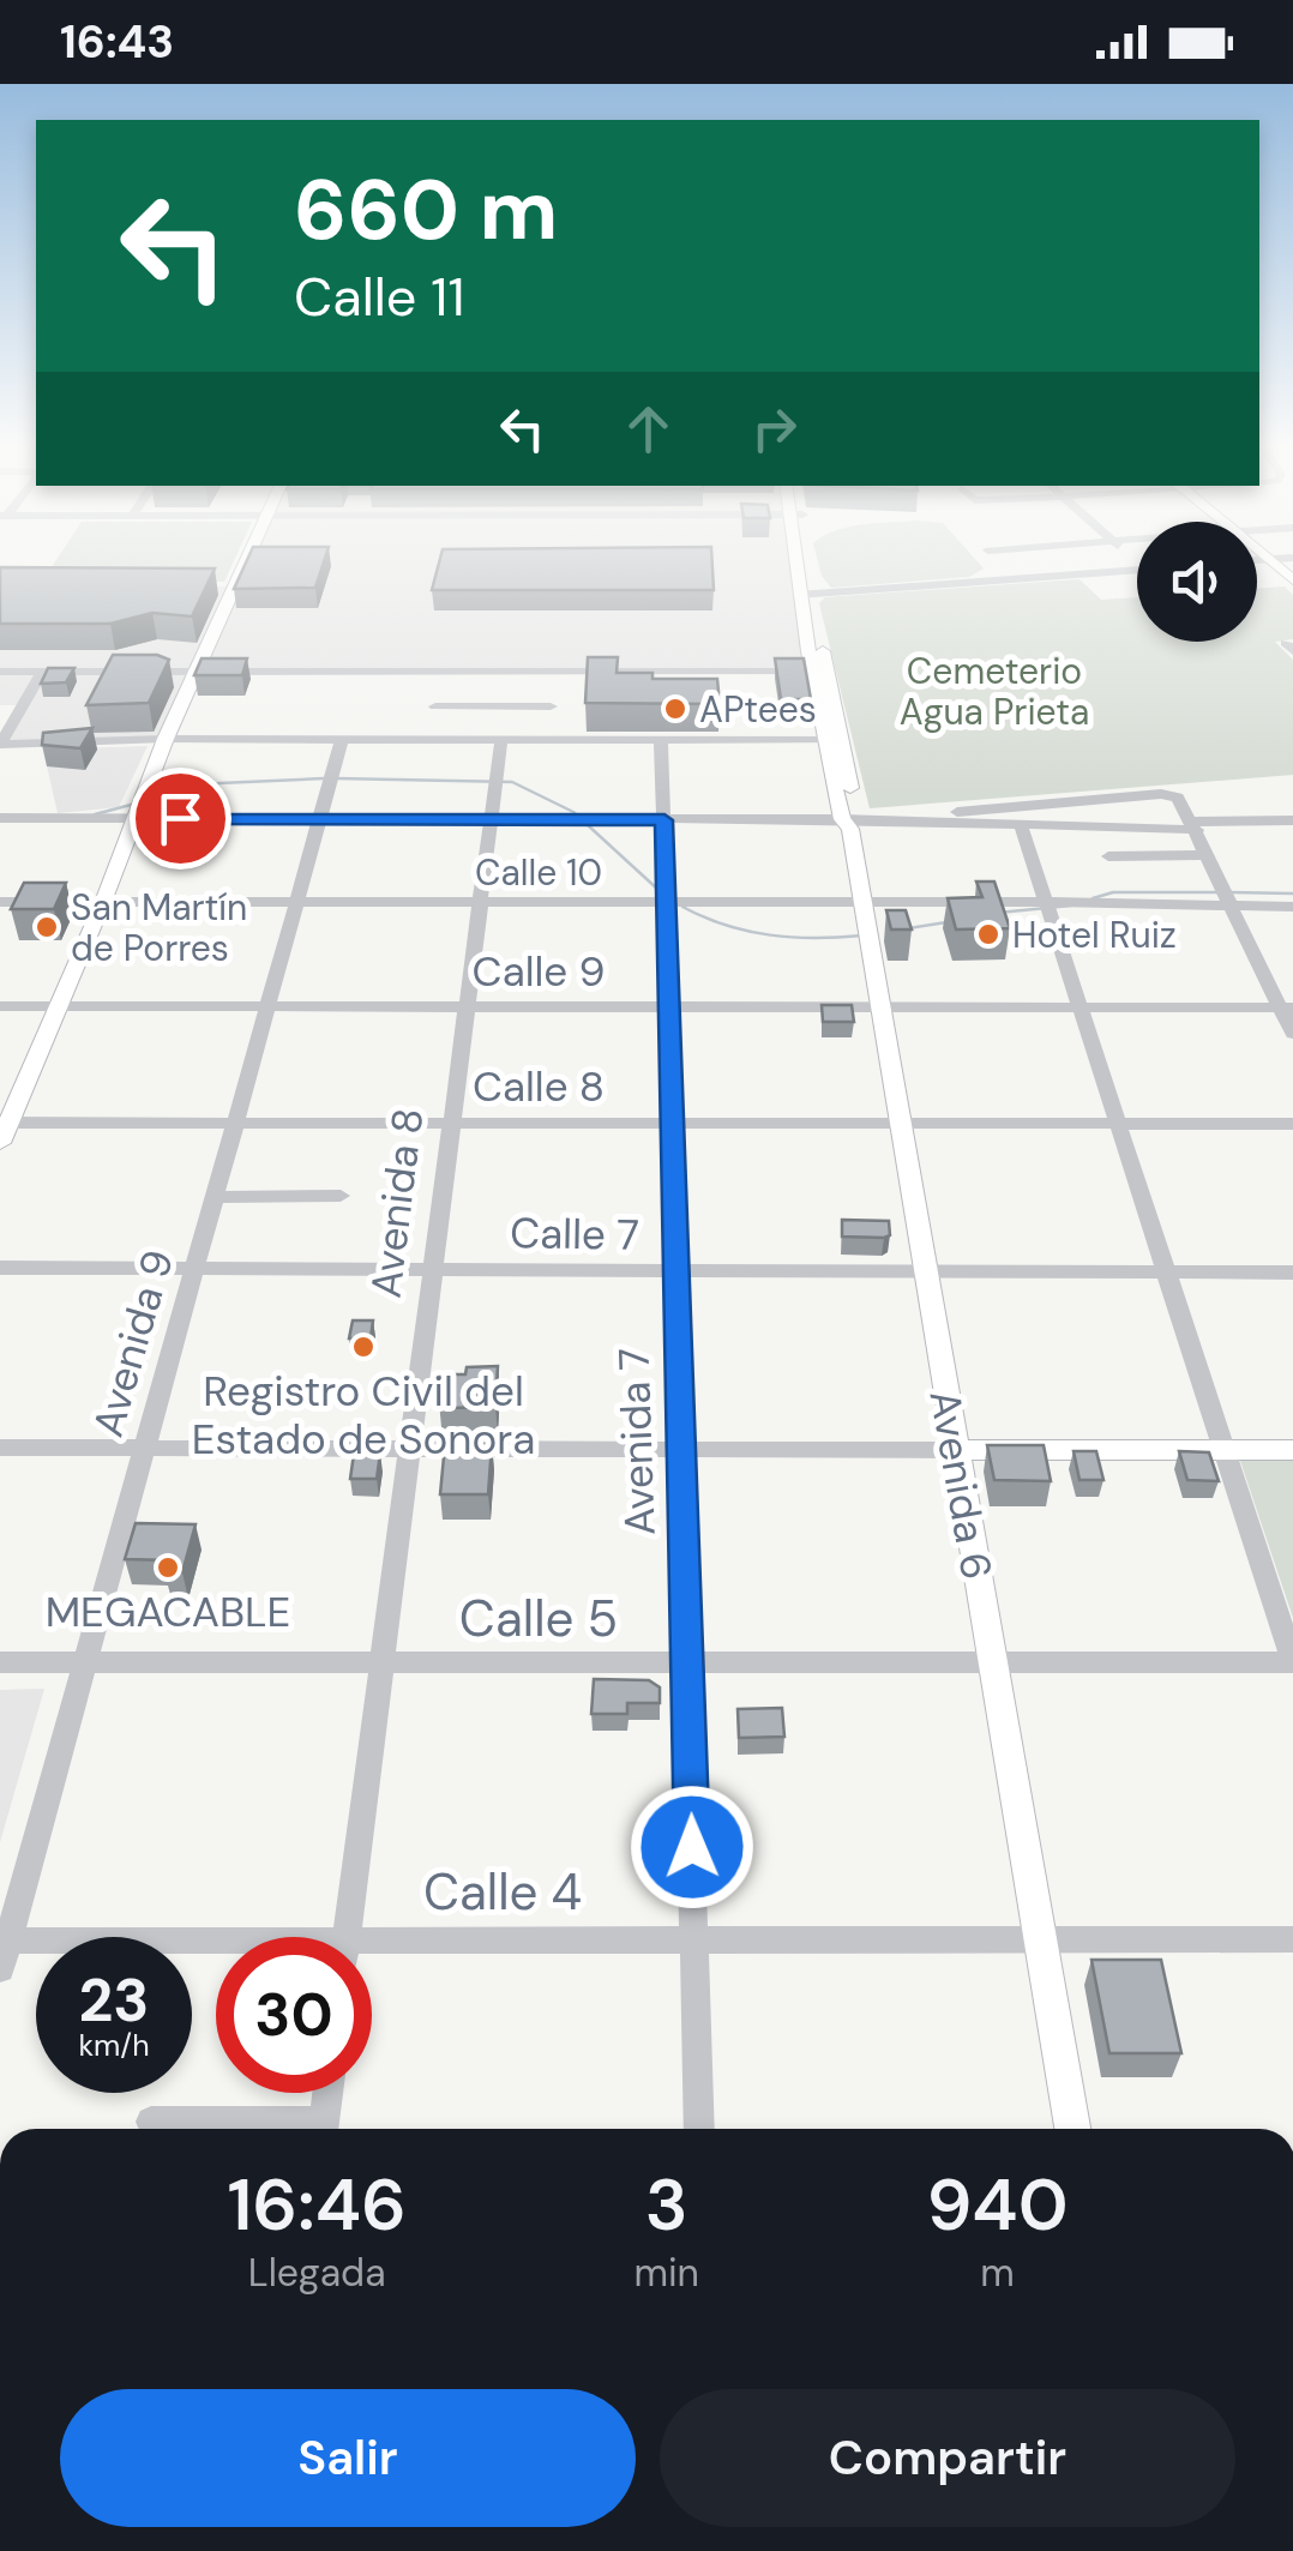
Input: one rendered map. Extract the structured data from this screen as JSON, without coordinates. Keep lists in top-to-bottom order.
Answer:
{
  "streets": {
    "main road": ["Avenida 6"],
    "street": [
      "Calle 10",
      "Calle 9",
      "Calle 8",
      "Avenida 8",
      "Calle 7",
      "Avenida 9",
      "Avenida 7",
      "Calle 5",
      "Calle 4"
    ]
  },
  "crossings": [
    ["Calle 10", "Avenida 8"],
    ["Calle 10", "Avenida 9"],
    ["Calle 10", "Avenida 7"],
    ["Calle 10", "Avenida 6"],
    ["Calle 9", "Avenida 8"],
    ["Calle 9", "Avenida 9"],
    ["Calle 9", "Avenida 7"],
    ["Calle 9", "Avenida 6"],
    ["Calle 8", "Avenida 8"],
    ["Calle 8", "Avenida 9"],
    ["Calle 8", "Avenida 7"],
    ["Calle 8", "Avenida 6"],
    ["Avenida 8", "Calle 7"],
    ["Avenida 8", "Calle 5"],
    ["Calle 7", "Avenida 9"],
    ["Calle 7", "Avenida 7"],
    ["Calle 7", "Avenida 6"],
    ["Avenida 9", "Calle 5"],
    ["Avenida 9", "Calle 4"],
    ["Avenida 7", "Calle 5"],
    ["Avenida 7", "Calle 4"],
    ["Avenida 6", "Calle 5"],
    ["Avenida 6", "Calle 4"]
  ],
  "parks": ["Cemeterio Agua Prieta"],
  "places": [
    "APtees",
    "San Martín de Porres",
    "Hotel Ruiz",
    "Registro Civil del Estado de Sonora",
    "MEGACABLE"
  ],
  "page": {
    "status": "16:43",
    "turn": ["660 m", "Calle 11"],
    "speed": "23 km/h",
    "limit": "30",
    "eta": [
      "16:46",
      "Llegada",
      "3",
      "min",
      "940",
      "m"
    ],
    "buttons": ["Salir", "Compartir"]
  }
}
